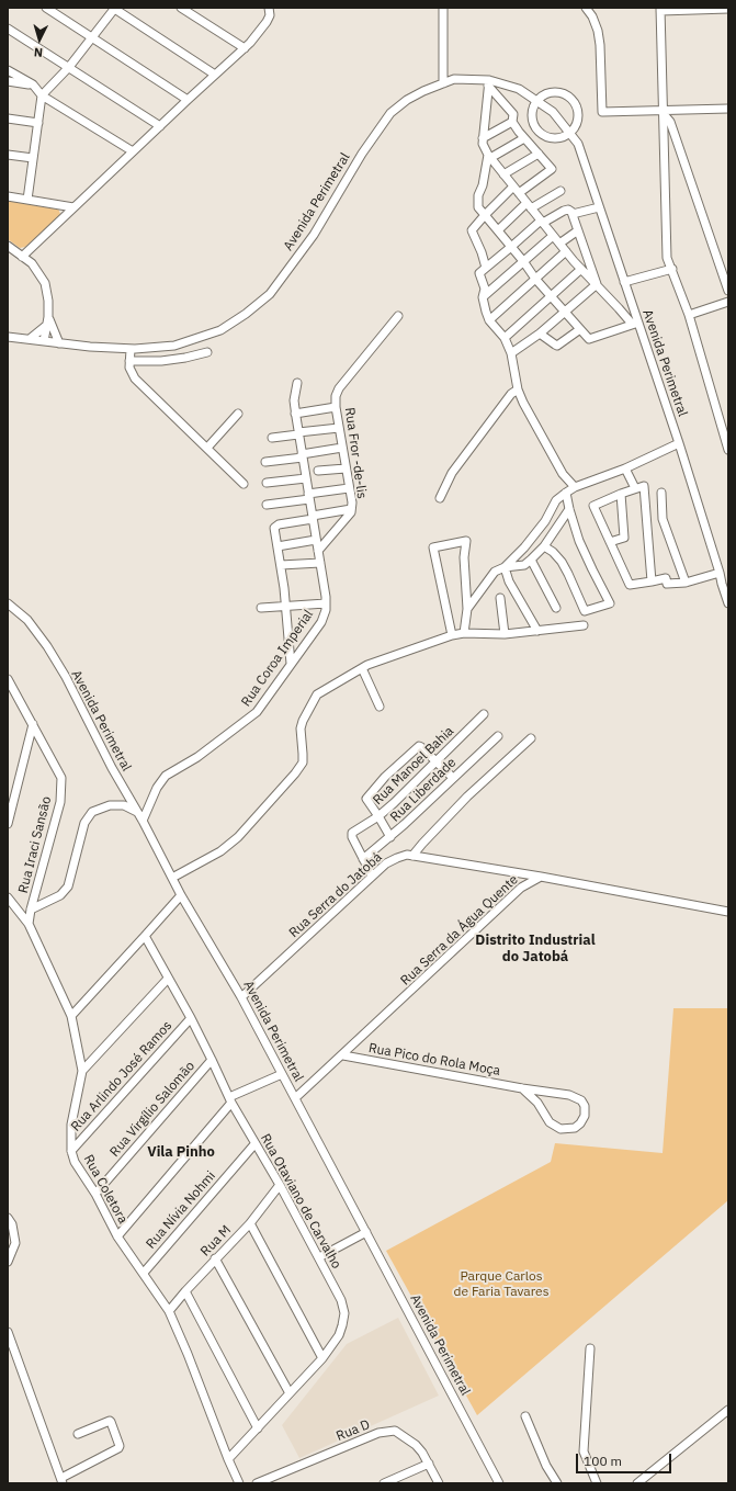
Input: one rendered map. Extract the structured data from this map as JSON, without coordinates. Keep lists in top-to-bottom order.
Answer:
{
  "streets": {
    "street": [
      "Avenida Perimetral",
      "Rua Fror -de-lis",
      "Rua Coroa Imperial",
      "Rua Manoel Bahia",
      "Rua Liberdade",
      "Rua Iraci Sansão",
      "Rua Serra do Jatobá",
      "Rua Serra da Água Quente",
      "Rua Pico do Rola Moça",
      "Rua Arlindo José Ramos",
      "Rua Virgílio Salomão",
      "Rua Coletora",
      "Rua Otaviano de Carvalho",
      "Rua Nívia Nohmi",
      "Rua M",
      "Rua D"
    ]
  },
  "crossings": [
    ["Avenida Perimetral", "Rua Coroa Imperial"],
    ["Avenida Perimetral", "Rua Serra do Jatobá"],
    ["Avenida Perimetral", "Rua Serra da Água Quente"],
    ["Rua Fror -de-lis", "Rua Coroa Imperial"],
    ["Rua Manoel Bahia", "Rua Liberdade"],
    ["Rua Manoel Bahia", "Rua Serra do Jatobá"],
    ["Rua Iraci Sansão", "Rua Coletora"],
    ["Rua Serra do Jatobá", "Rua Serra da Água Quente"],
    ["Rua Serra da Água Quente", "Rua Pico do Rola Moça"],
    ["Rua Arlindo José Ramos", "Rua Coletora"],
    ["Rua Arlindo José Ramos", "Rua Otaviano de Carvalho"],
    ["Rua Virgílio Salomão", "Rua Coletora"],
    ["Rua Virgílio Salomão", "Rua Otaviano de Carvalho"],
    ["Rua Coletora", "Rua Otaviano de Carvalho"],
    ["Rua Coletora", "Rua Nívia Nohmi"],
    ["Rua Coletora", "Rua M"],
    ["Rua Otaviano de Carvalho", "Rua Nívia Nohmi"],
    ["Rua Otaviano de Carvalho", "Rua M"]
  ],
  "districts": ["Distrito Industrial do Jatobá", "Vila Pinho"],
  "parks": ["Parque Carlos de Faria Tavares"],
  "scale_bar": "100 m",
  "north": "bottom"
}
